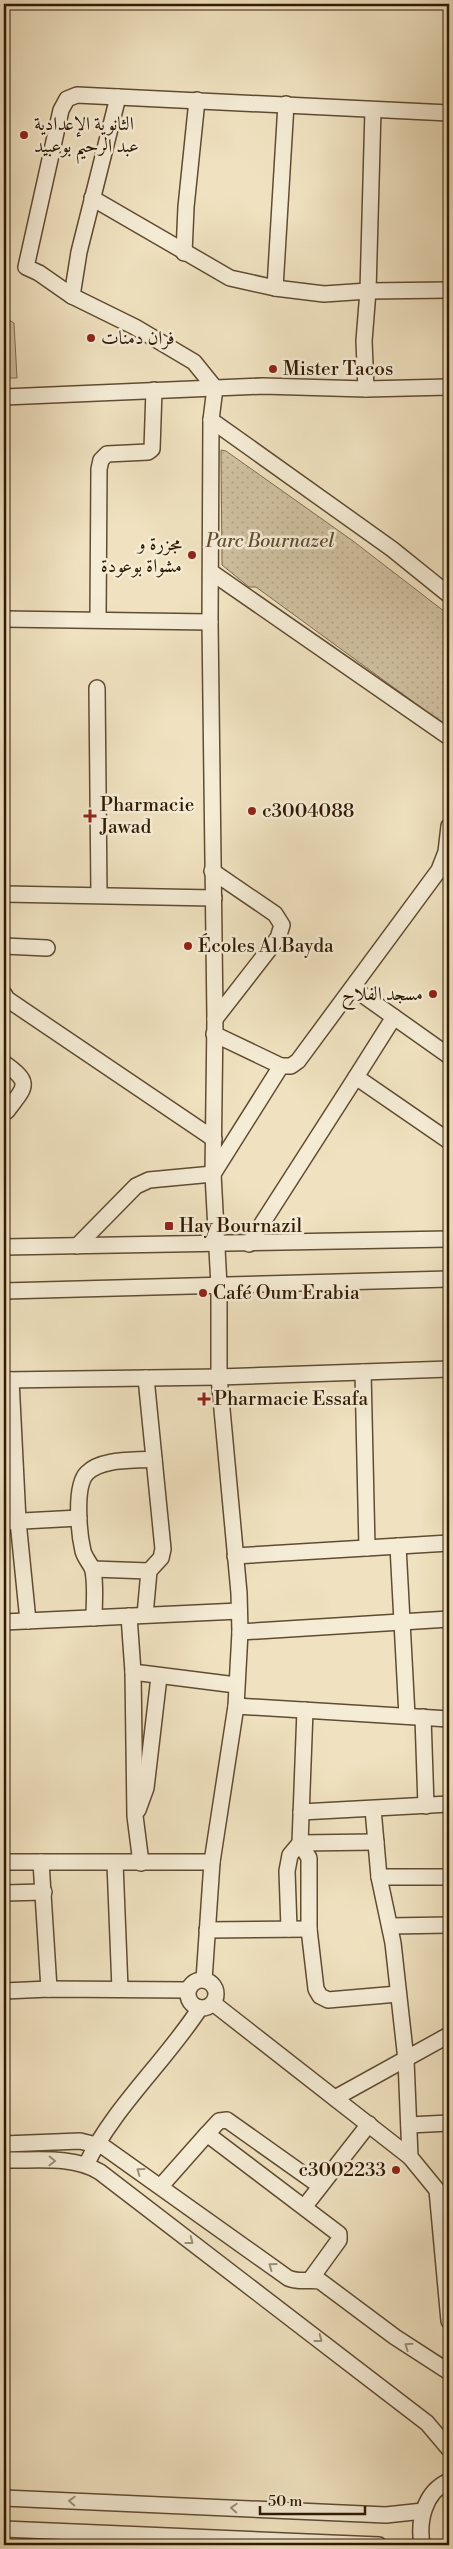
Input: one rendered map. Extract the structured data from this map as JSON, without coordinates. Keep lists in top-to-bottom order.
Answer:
{
  "parks": ["Parc Bournazel"],
  "places": {
    "other": [
      "الثانوية الإعدادية عبد الرحيم بوعبيد",
      "فران دمنات",
      "Mister Tacos",
      "مجزرة و مشواة بوعودة",
      "c3004088",
      "Écoles Al Bayda",
      "مسجد الفلاح",
      "Café Oum Erabia",
      "c3002233"
    ],
    "health": ["Pharmacie Jawad", "Pharmacie Essafa"],
    "transit": ["Hay Bournazil"]
  },
  "scale_bar": "50 m"
}
